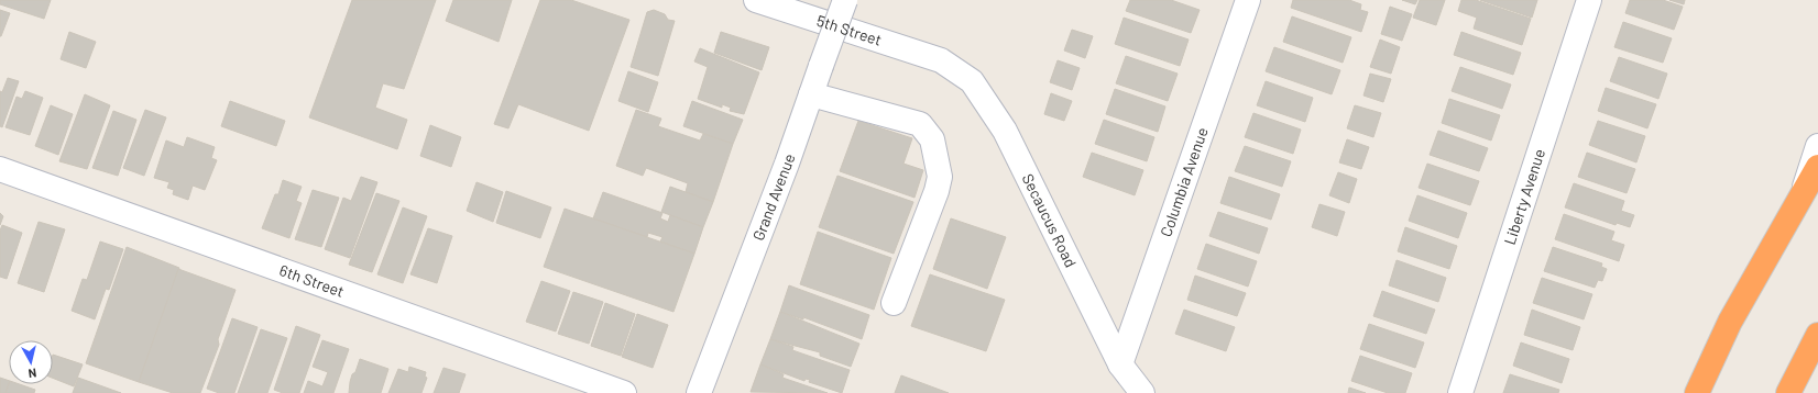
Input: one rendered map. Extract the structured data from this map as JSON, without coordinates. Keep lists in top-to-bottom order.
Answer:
{
  "streets": {
    "street": [
      "5th Street",
      "Columbia Avenue",
      "Liberty Avenue",
      "Grand Avenue",
      "Secaucus Road",
      "6th Street"
    ]
  },
  "crossings": [
    ["5th Street", "Secaucus Road"],
    ["Columbia Avenue", "Secaucus Road"]
  ],
  "north": "bottom"
}
